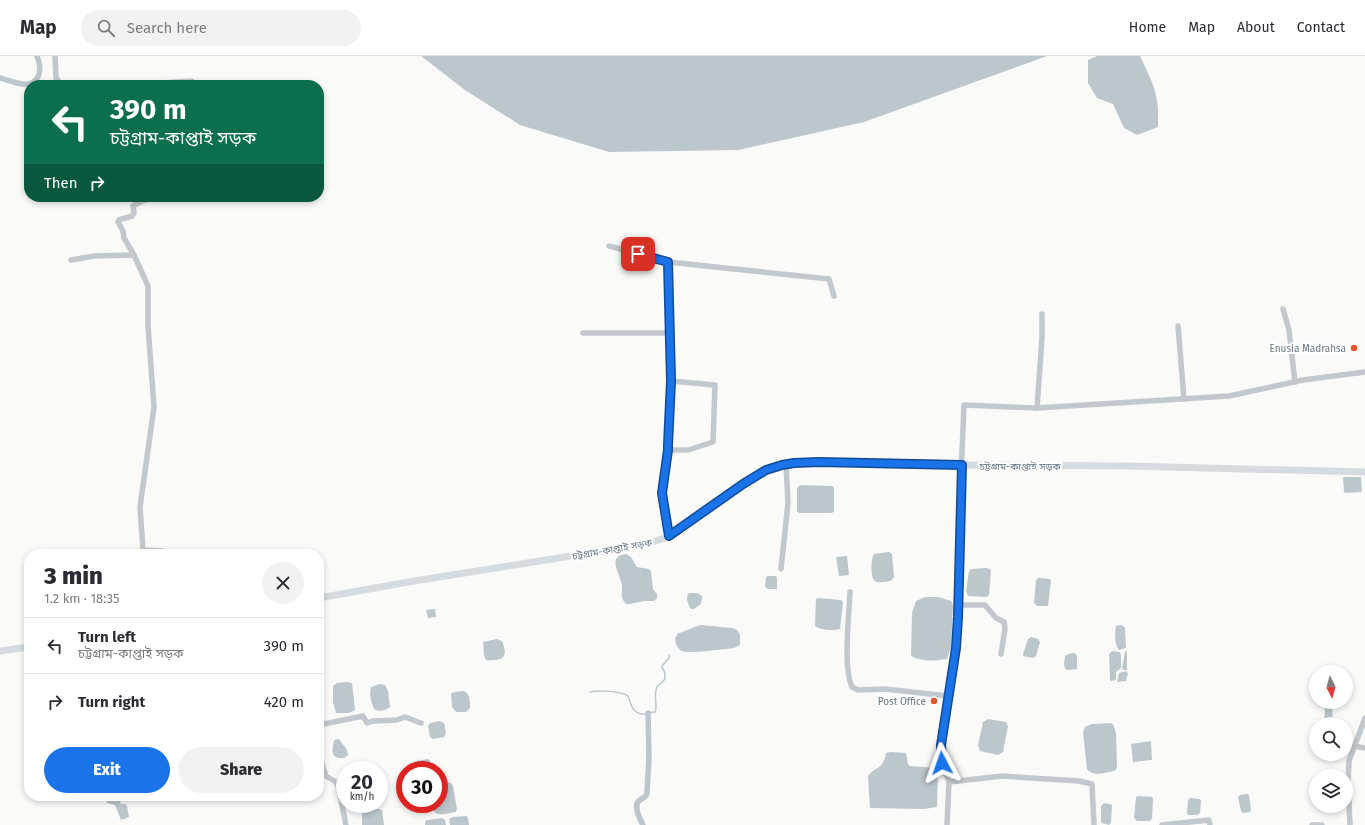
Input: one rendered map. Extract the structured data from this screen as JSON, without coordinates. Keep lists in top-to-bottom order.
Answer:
{
  "streets": {
    "main road": ["চট্টগ্রাম-কাপ্তাই সড়ক"]
  },
  "places": ["Enusia Madrahsa", "Post Office"],
  "north": "bottom",
  "page": {
    "header": "Map",
    "search": "Search here",
    "nav": [
      "Home",
      "Map",
      "About",
      "Contact"
    ],
    "turn": ["390 m", "চট্টগ্রাম-কাপ্তাই সড়ক"],
    "then": "Then",
    "heading": ["3 min", "1.2 km · 18:35"],
    "list": [
      {
        "name": "Turn left",
        "note": "চট্টগ্রাম-কাপ্তাই সড়ক",
        "value": "390 m"
      },
      {
        "name": "Turn right",
        "value": "420 m"
      }
    ],
    "buttons": ["Exit", "Share"],
    "speed": "20 km/h",
    "limit": "30"
  }
}
